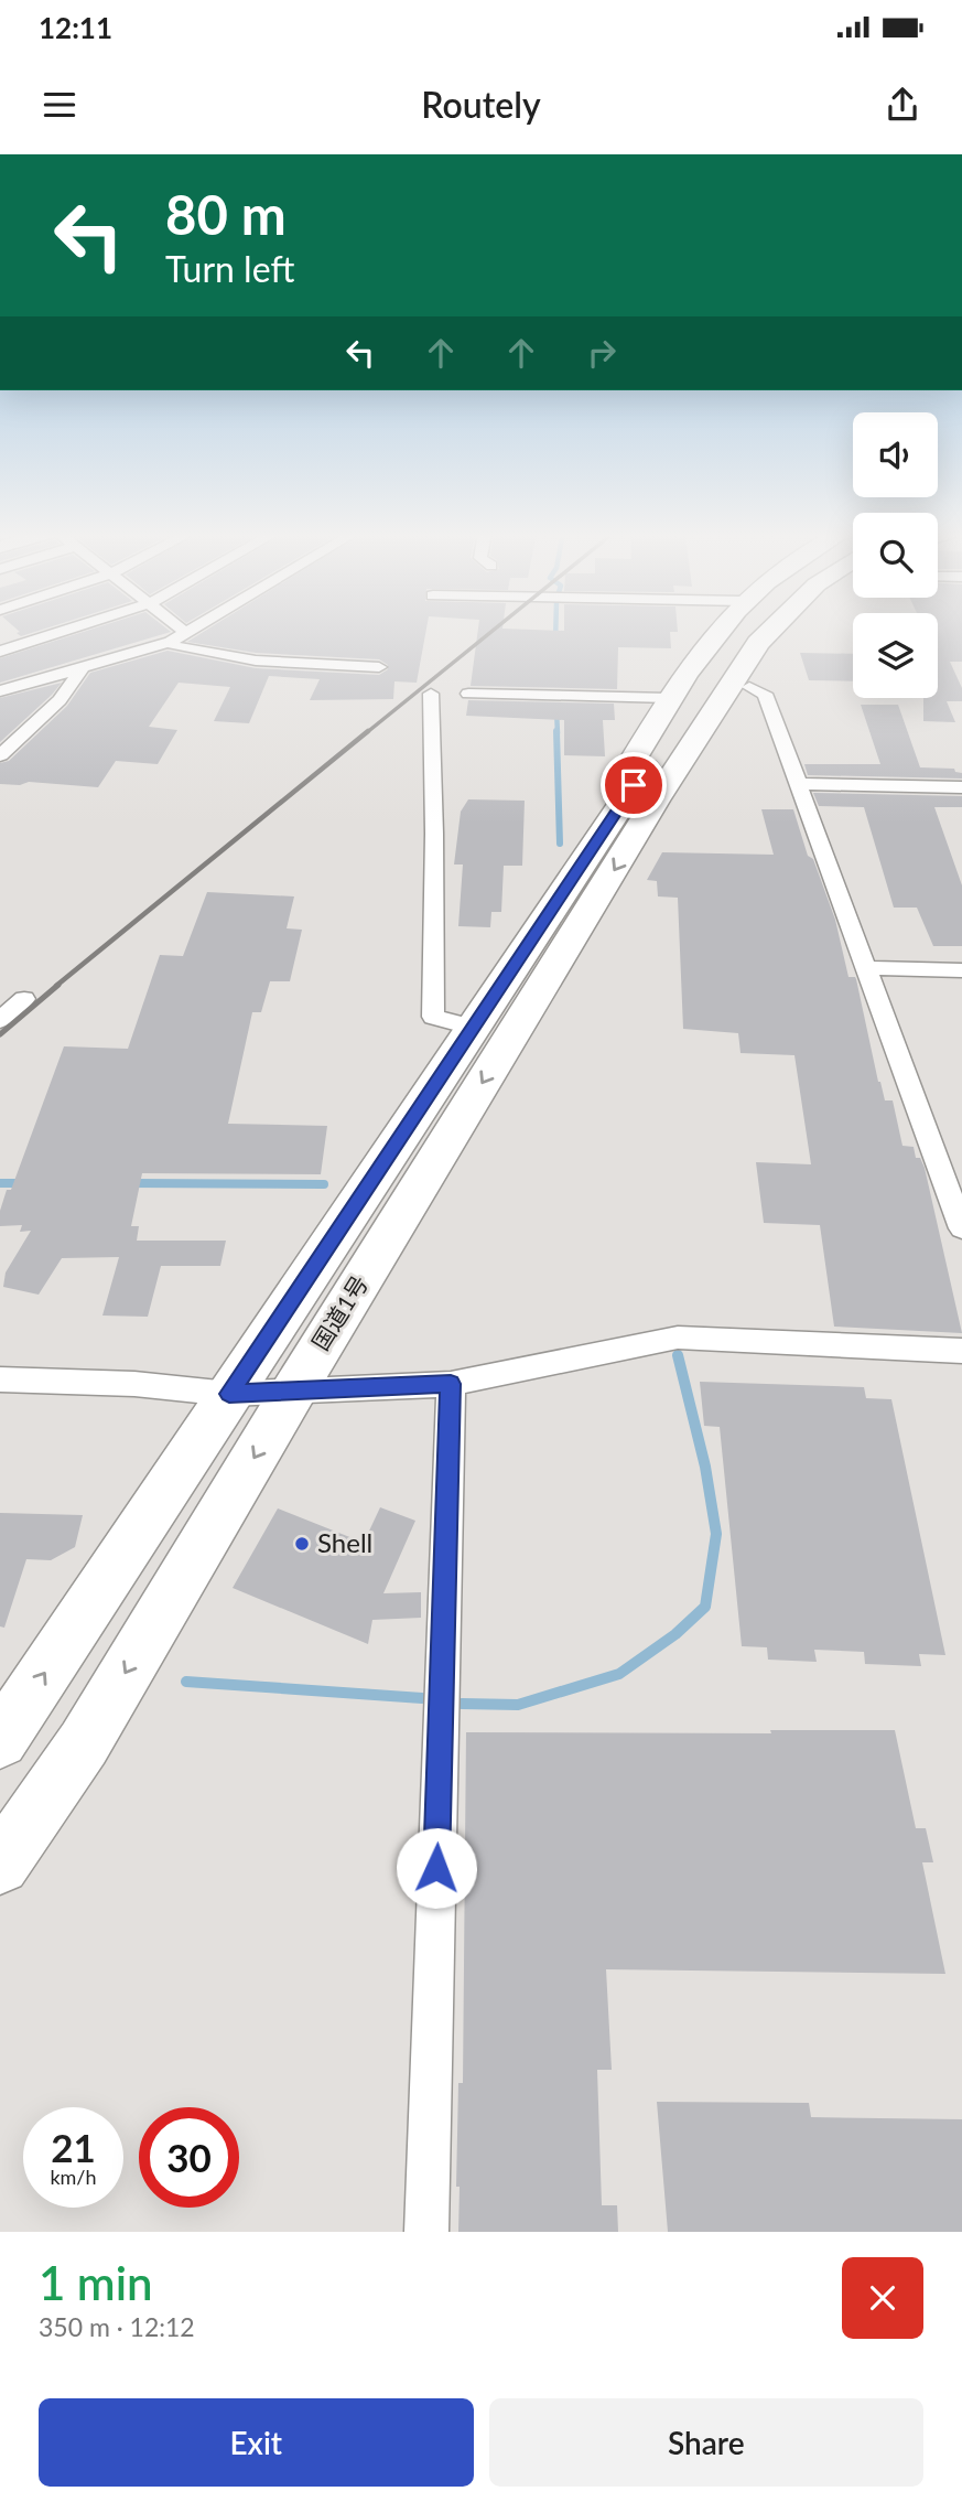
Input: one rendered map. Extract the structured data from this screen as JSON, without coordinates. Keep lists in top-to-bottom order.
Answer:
{
  "streets": {
    "highway": ["国道1号"]
  },
  "places": ["Shell"],
  "page": {
    "status": "12:11",
    "header": "Routely",
    "turn": ["80 m", "Turn left"],
    "speed": "21 km/h",
    "limit": "30",
    "heading": ["1 min", "350 m · 12:12"],
    "buttons": ["Exit", "Share"]
  }
}
